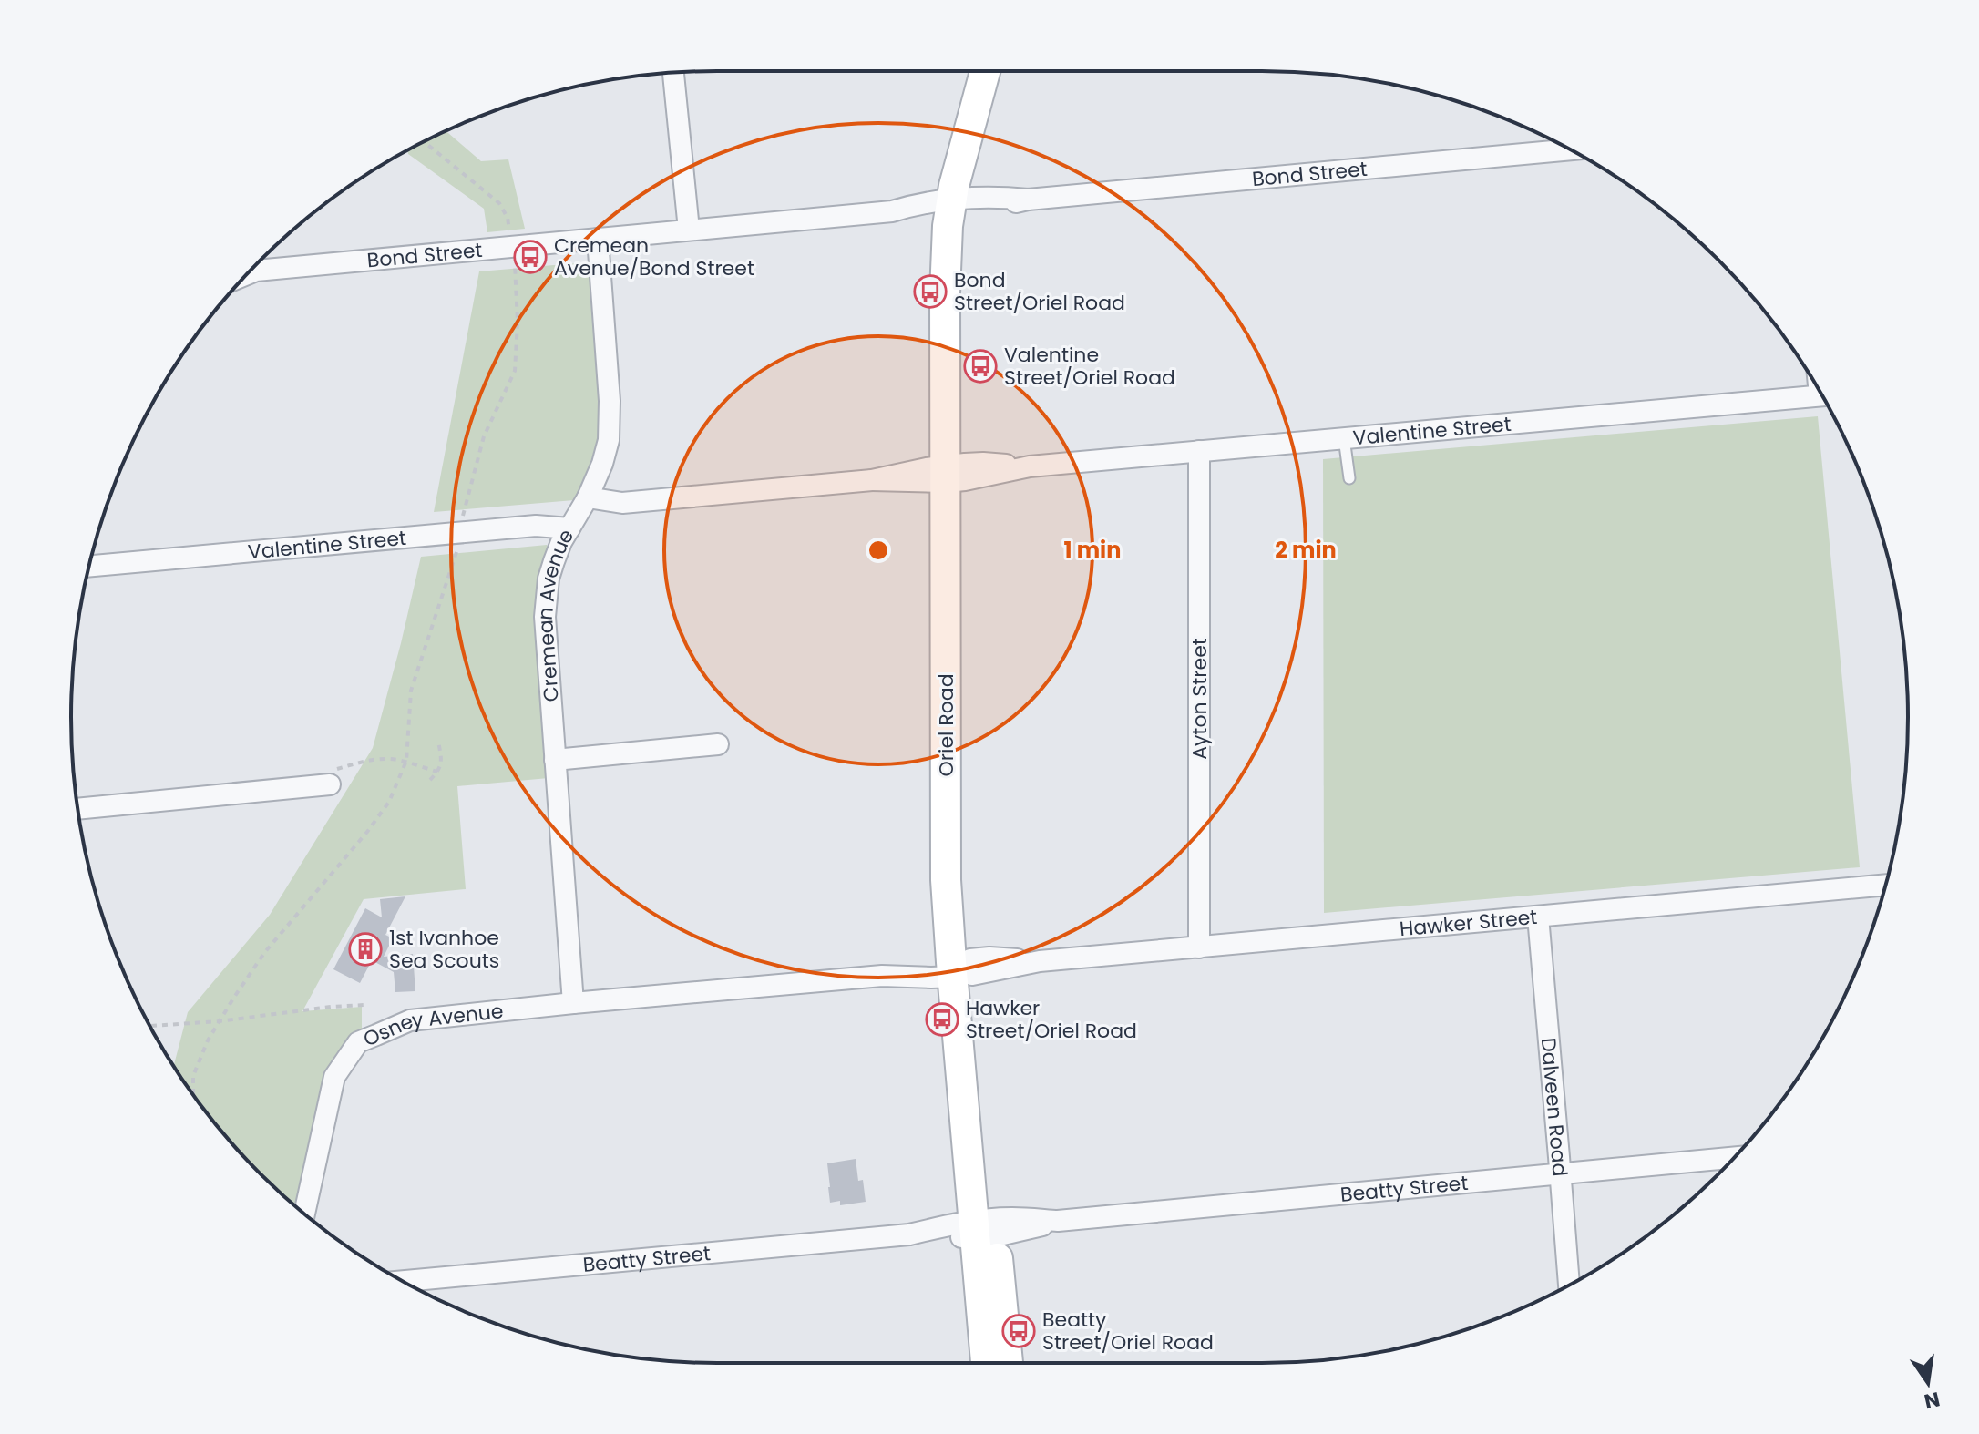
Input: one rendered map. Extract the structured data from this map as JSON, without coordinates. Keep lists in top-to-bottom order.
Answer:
{
  "streets": {
    "main road": ["Oriel Road"],
    "street": [
      "Bond Street",
      "Valentine Street",
      "Cremean Avenue",
      "Ayton Street",
      "Hawker Street",
      "Osney Avenue",
      "Dalveen Road",
      "Beatty Street"
    ]
  },
  "crossings": [
    ["Bond Street", "Cremean Avenue"],
    ["Bond Street", "Oriel Road"],
    ["Valentine Street", "Cremean Avenue"],
    ["Valentine Street", "Ayton Street"],
    ["Valentine Street", "Oriel Road"],
    ["Cremean Avenue", "Hawker Street"],
    ["Cremean Avenue", "Osney Avenue"],
    ["Ayton Street", "Hawker Street"],
    ["Oriel Road", "Hawker Street"],
    ["Oriel Road", "Beatty Street"],
    ["Hawker Street", "Osney Avenue"],
    ["Hawker Street", "Dalveen Road"],
    ["Dalveen Road", "Beatty Street"]
  ],
  "places": {
    "bus stop": [
      "Cremean Avenue/Bond Street",
      "Bond Street/Oriel Road",
      "Valentine Street/Oriel Road",
      "Hawker Street/Oriel Road",
      "Beatty Street/Oriel Road"
    ],
    "building": ["1st Ivanhoe Sea Scouts"]
  },
  "north": "bottom",
  "rings": ["1 min", "2 min"]
}
